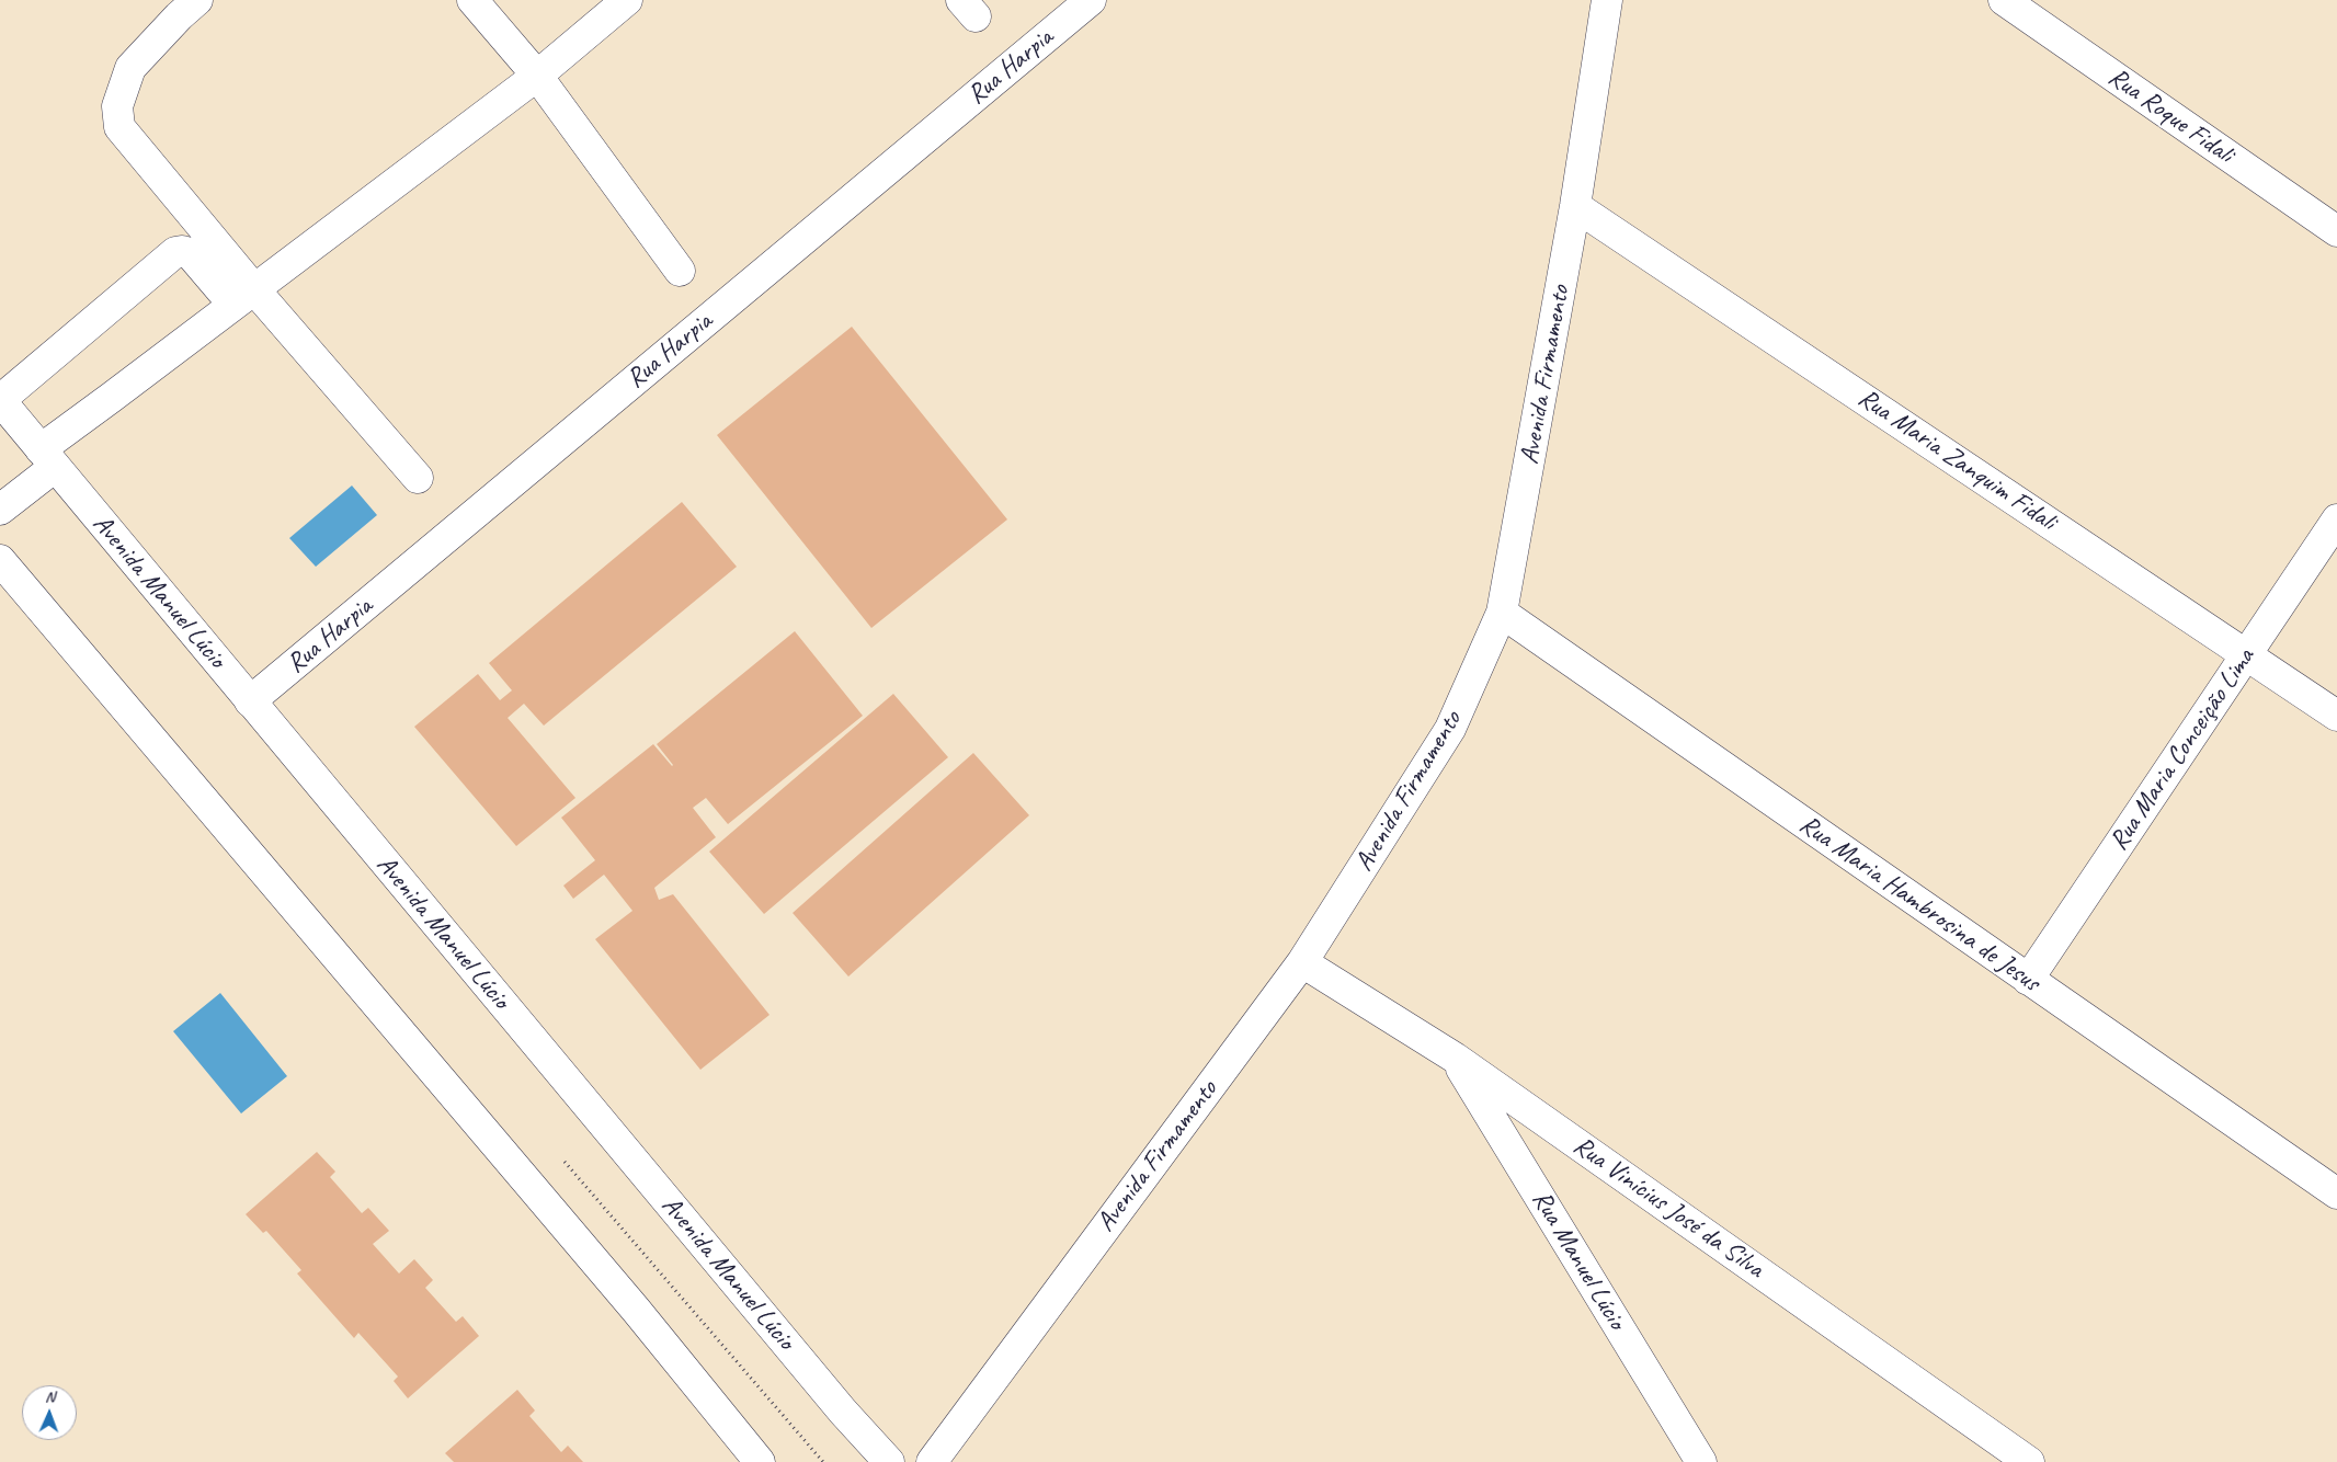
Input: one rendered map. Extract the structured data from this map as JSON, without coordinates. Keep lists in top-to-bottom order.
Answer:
{
  "streets": {
    "street": [
      "Rua Harpia",
      "Rua Roque Fidali",
      "Avenida Firmamento",
      "Rua Maria Zanquim Fidali",
      "Avenida Manuel Lúcio",
      "Rua Maria Conceição Lima",
      "Rua Maria Hambrosina de Jesus",
      "Rua Vinícius José da Silva",
      "Rua Manuel Lúcio"
    ]
  },
  "crossings": [
    ["Rua Harpia", "Avenida Manuel Lúcio"],
    ["Avenida Firmamento", "Rua Maria Zanquim Fidali"],
    ["Avenida Firmamento", "Rua Maria Hambrosina de Jesus"],
    ["Avenida Firmamento", "Rua Vinícius José da Silva"],
    ["Rua Maria Zanquim Fidali", "Rua Maria Conceição Lima"],
    ["Rua Maria Conceição Lima", "Rua Maria Hambrosina de Jesus"],
    ["Rua Vinícius José da Silva", "Rua Manuel Lúcio"]
  ],
  "north": "top"
}
